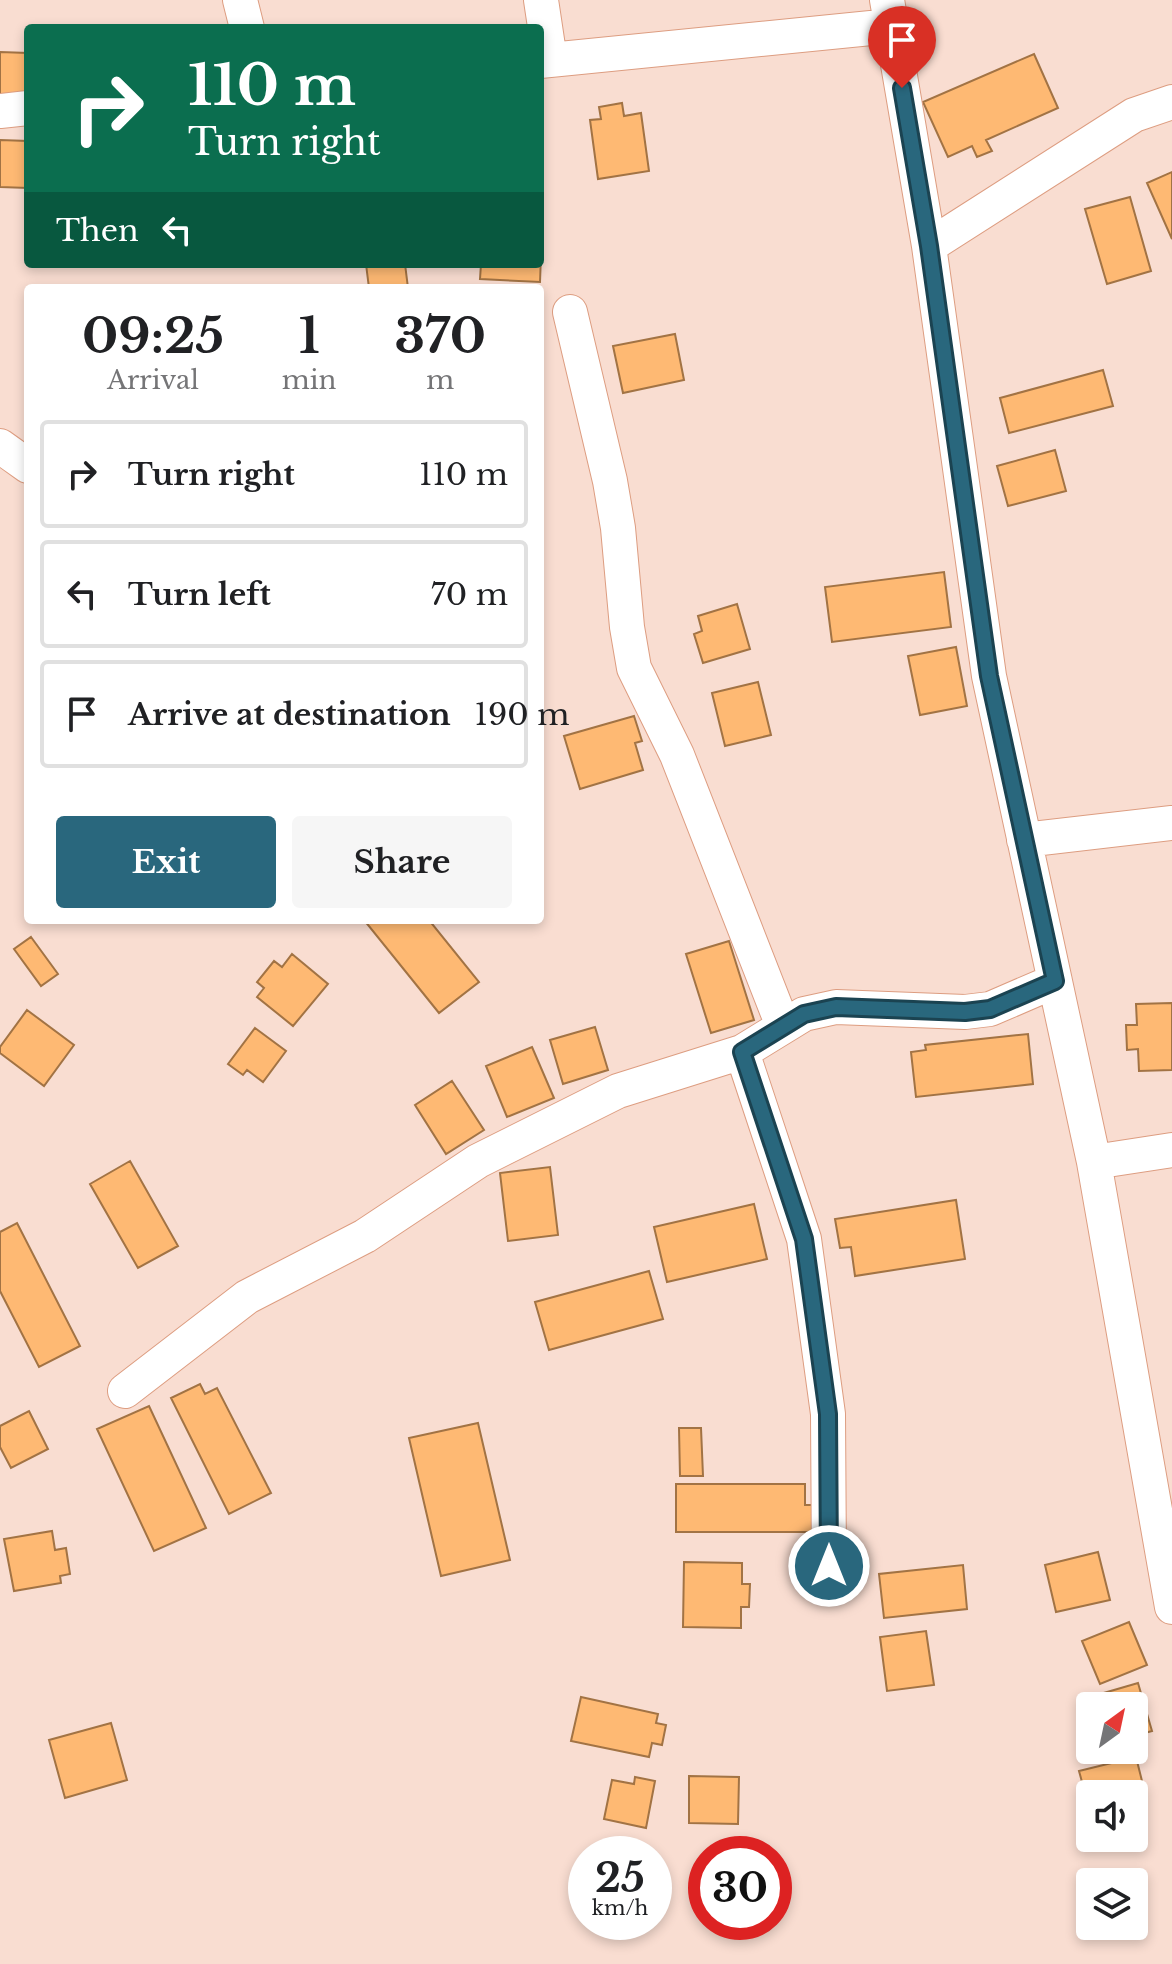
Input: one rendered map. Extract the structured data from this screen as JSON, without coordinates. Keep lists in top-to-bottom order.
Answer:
{
  "north": "top right",
  "page": {
    "turn": ["110 m", "Turn right"],
    "then": "Then",
    "eta": [
      "09:25",
      "Arrival",
      "1",
      "min",
      "370",
      "m"
    ],
    "list": [
      {
        "name": "Turn right",
        "value": "110 m"
      },
      {
        "name": "Turn left",
        "value": "70 m"
      },
      {
        "name": "Arrive at destination",
        "value": "190 m"
      }
    ],
    "buttons": ["Exit", "Share"],
    "speed": "25 km/h",
    "limit": "30"
  }
}
